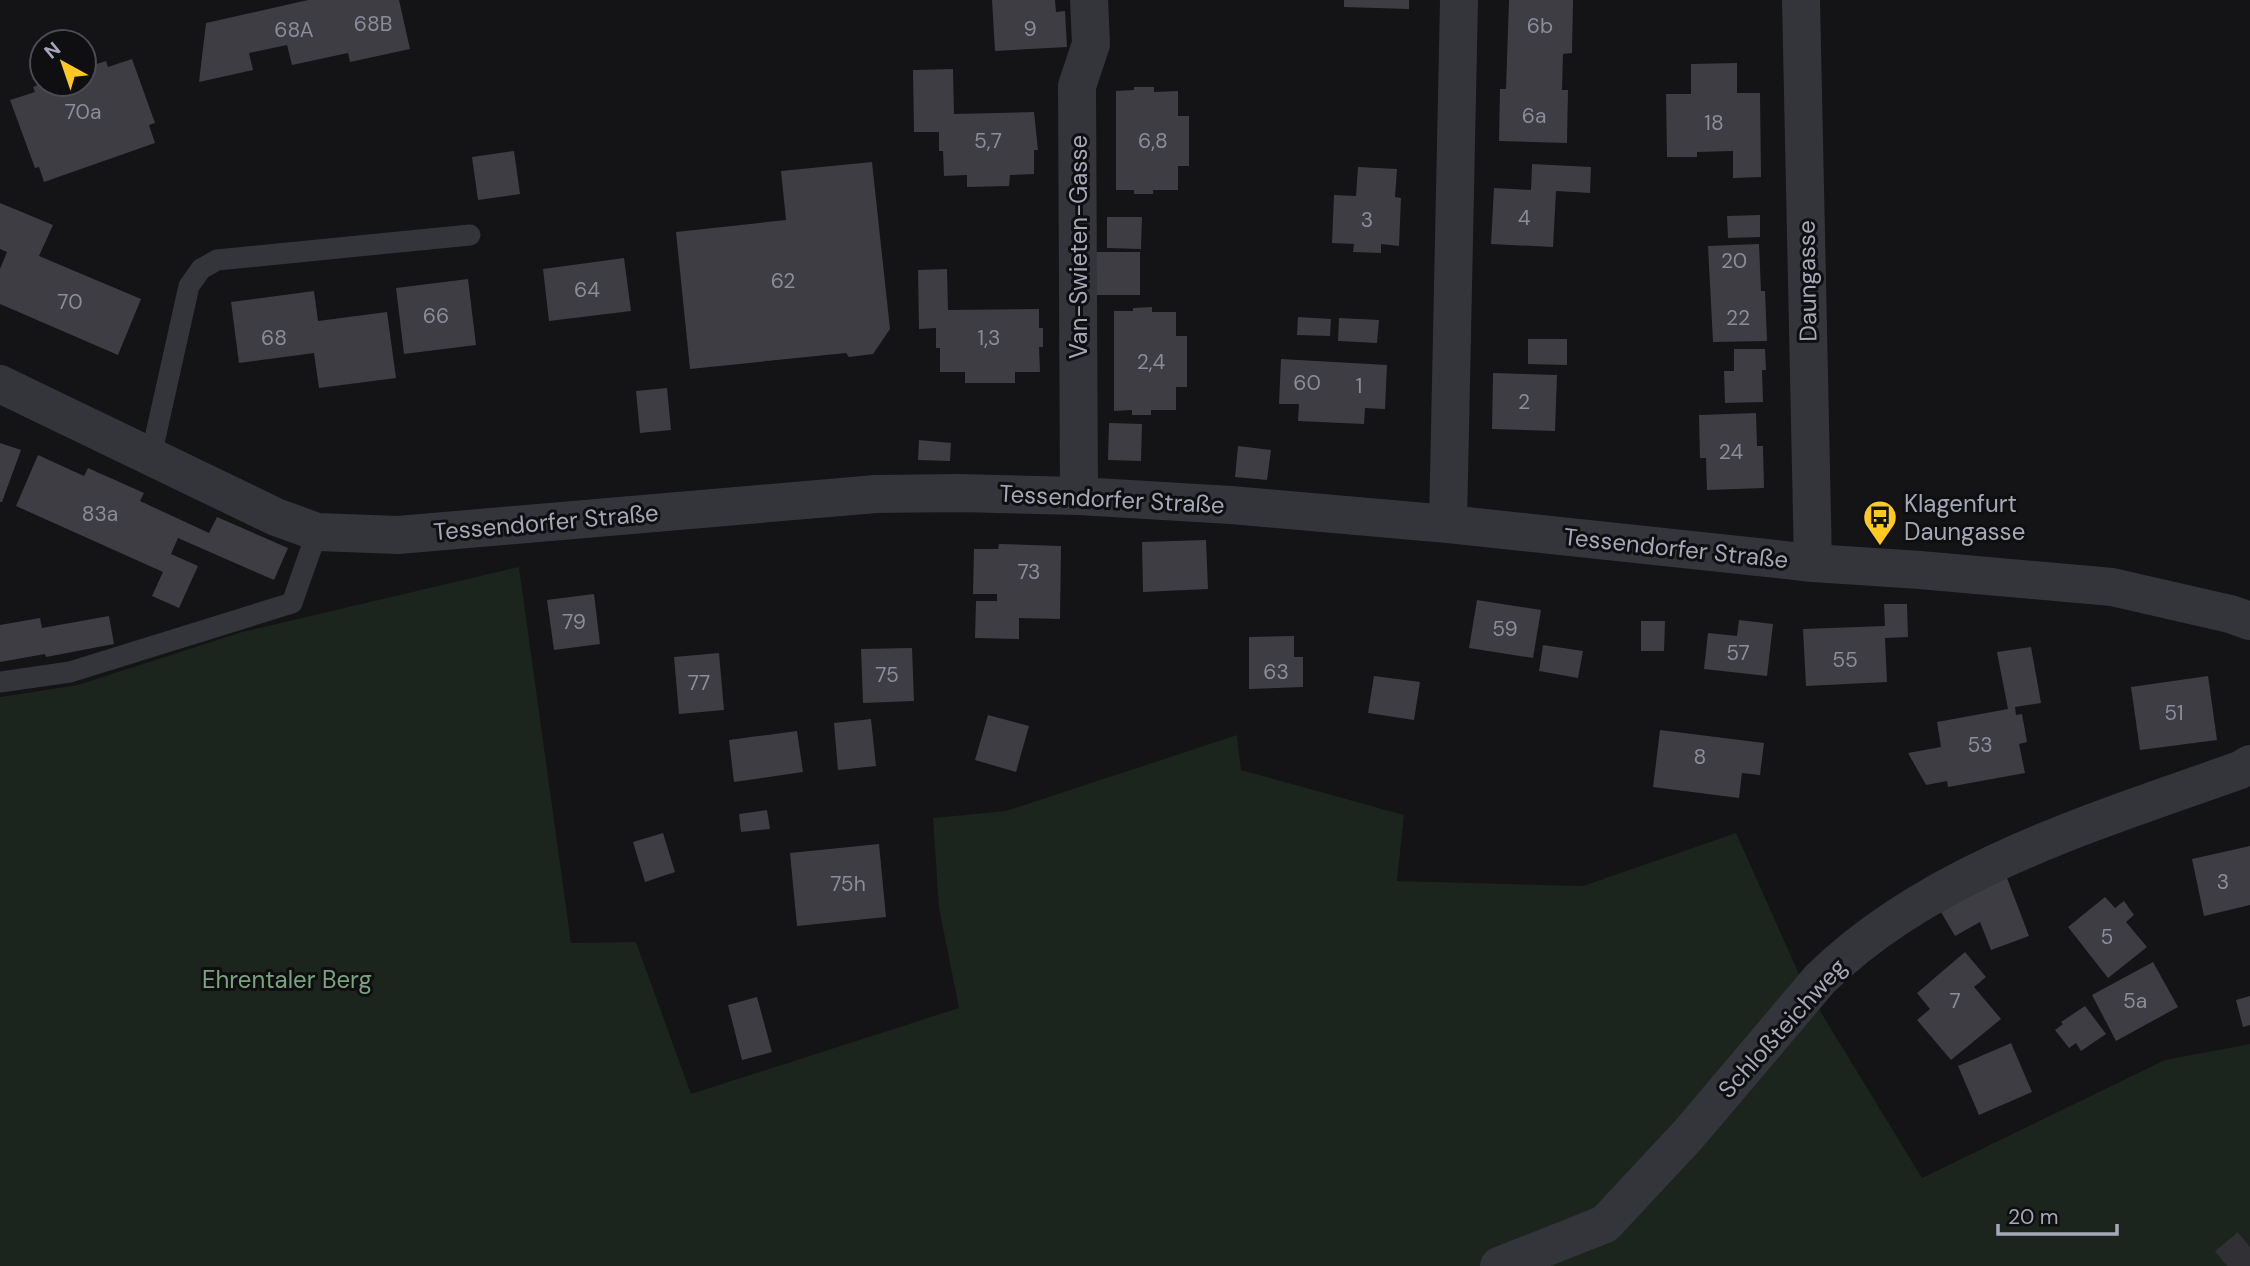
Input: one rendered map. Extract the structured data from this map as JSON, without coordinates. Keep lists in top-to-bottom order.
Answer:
{
  "streets": {
    "street": [
      "Van-Swieten-Gasse",
      "Daungasse",
      "Tessendorfer Straße",
      "Schloßteichweg"
    ]
  },
  "crossings": [
    ["Van-Swieten-Gasse", "Tessendorfer Straße"],
    ["Daungasse", "Tessendorfer Straße"]
  ],
  "parks": ["Ehrentaler Berg"],
  "places": {
    "bus stop": ["Klagenfurt Daungasse"]
  },
  "house_numbers": [
    "68B",
    "6b",
    "9",
    "68A",
    "70a",
    "6a",
    "18",
    "5,7",
    "6,8",
    "4",
    "3",
    "20",
    "62",
    "64",
    "70",
    "66",
    "22",
    "68",
    "1,3",
    "2,4",
    "60",
    "1",
    "2",
    "24",
    "83a",
    "73",
    "79",
    "59",
    "57",
    "55",
    "63",
    "75",
    "77",
    "51",
    "53",
    "8",
    "3",
    "75h",
    "5",
    "7",
    "5a"
  ],
  "scale_bar": "20 m",
  "north": "top left"
}
